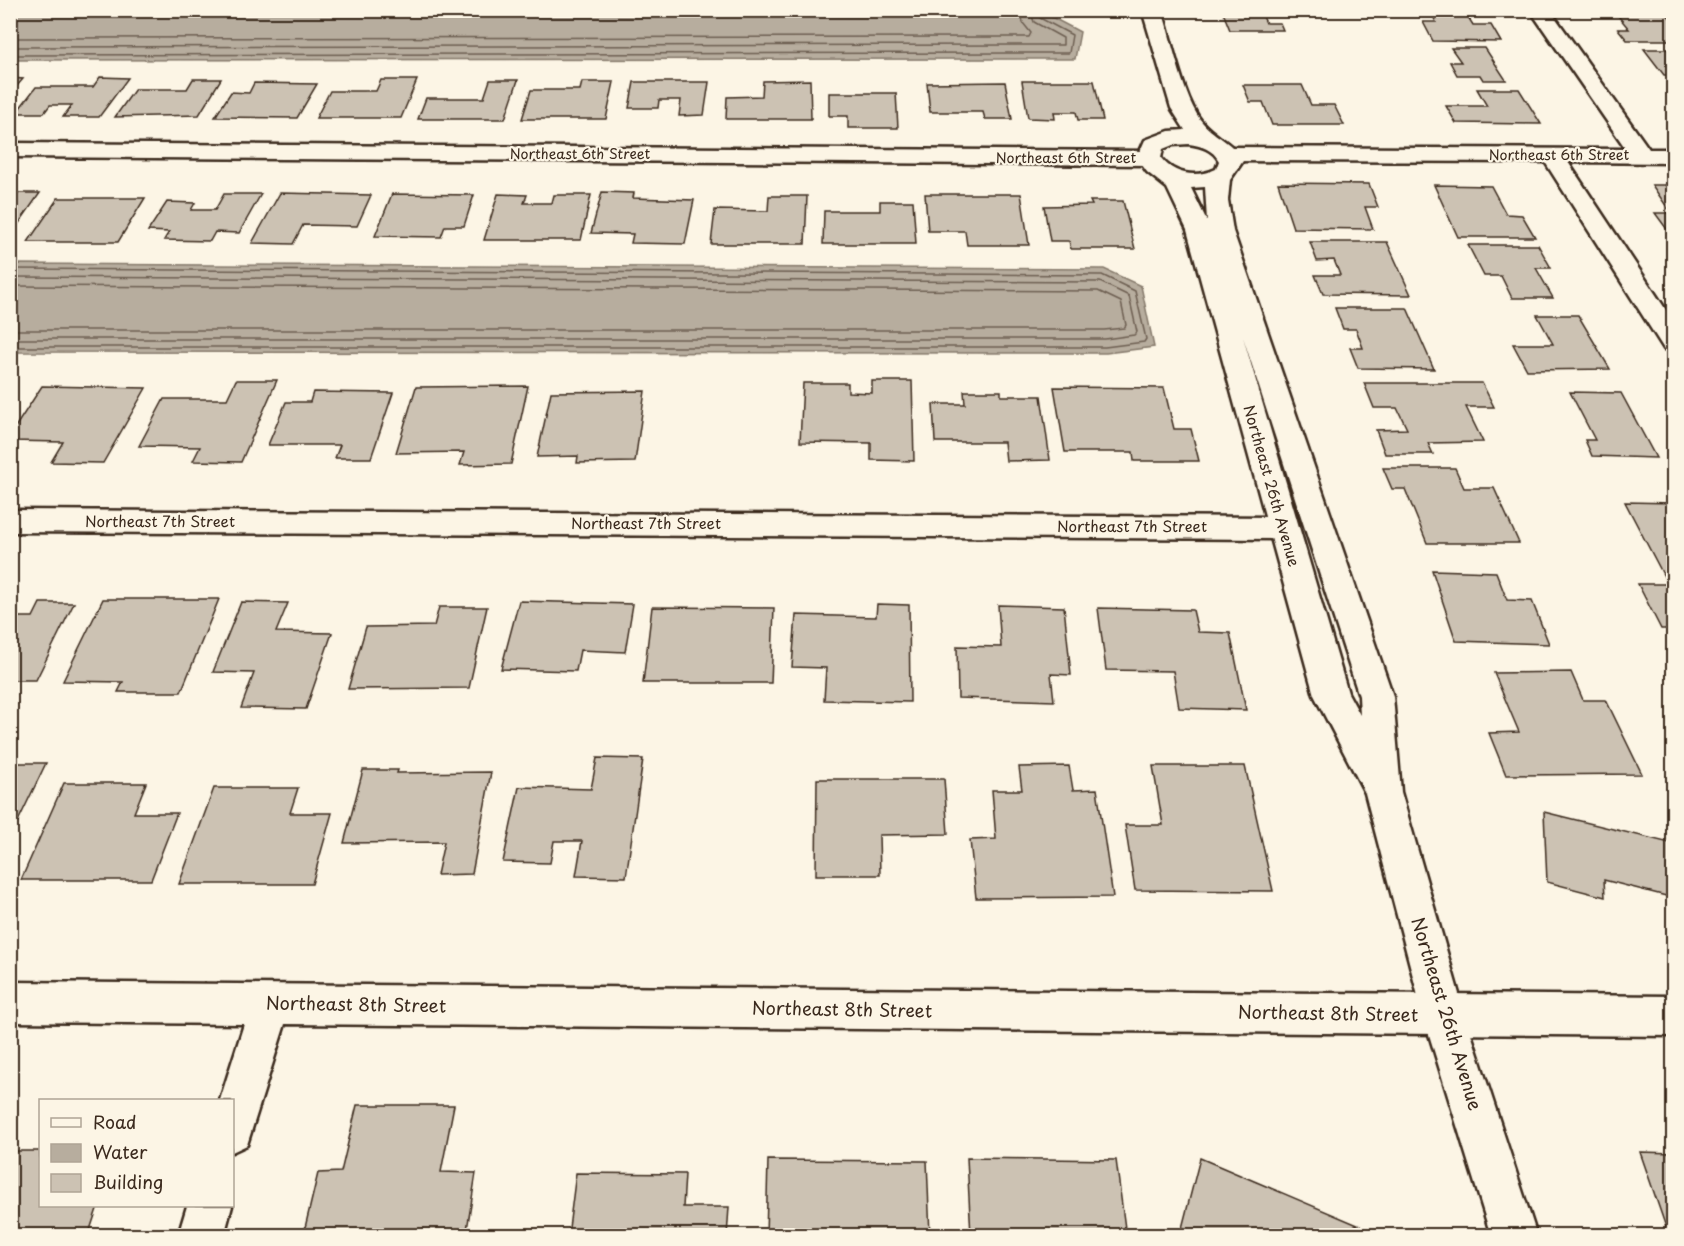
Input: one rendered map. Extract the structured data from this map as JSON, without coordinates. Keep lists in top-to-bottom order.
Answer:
{
  "streets": {
    "street": [
      "Northeast 6th Street",
      "Northeast 26th Avenue",
      "Northeast 7th Street",
      "Northeast 8th Street"
    ]
  },
  "crossings": [
    ["Northeast 6th Street", "Northeast 26th Avenue"],
    ["Northeast 26th Avenue", "Northeast 7th Street"],
    ["Northeast 26th Avenue", "Northeast 8th Street"]
  ],
  "legend": ["Road", "Water", "Building"]
}
